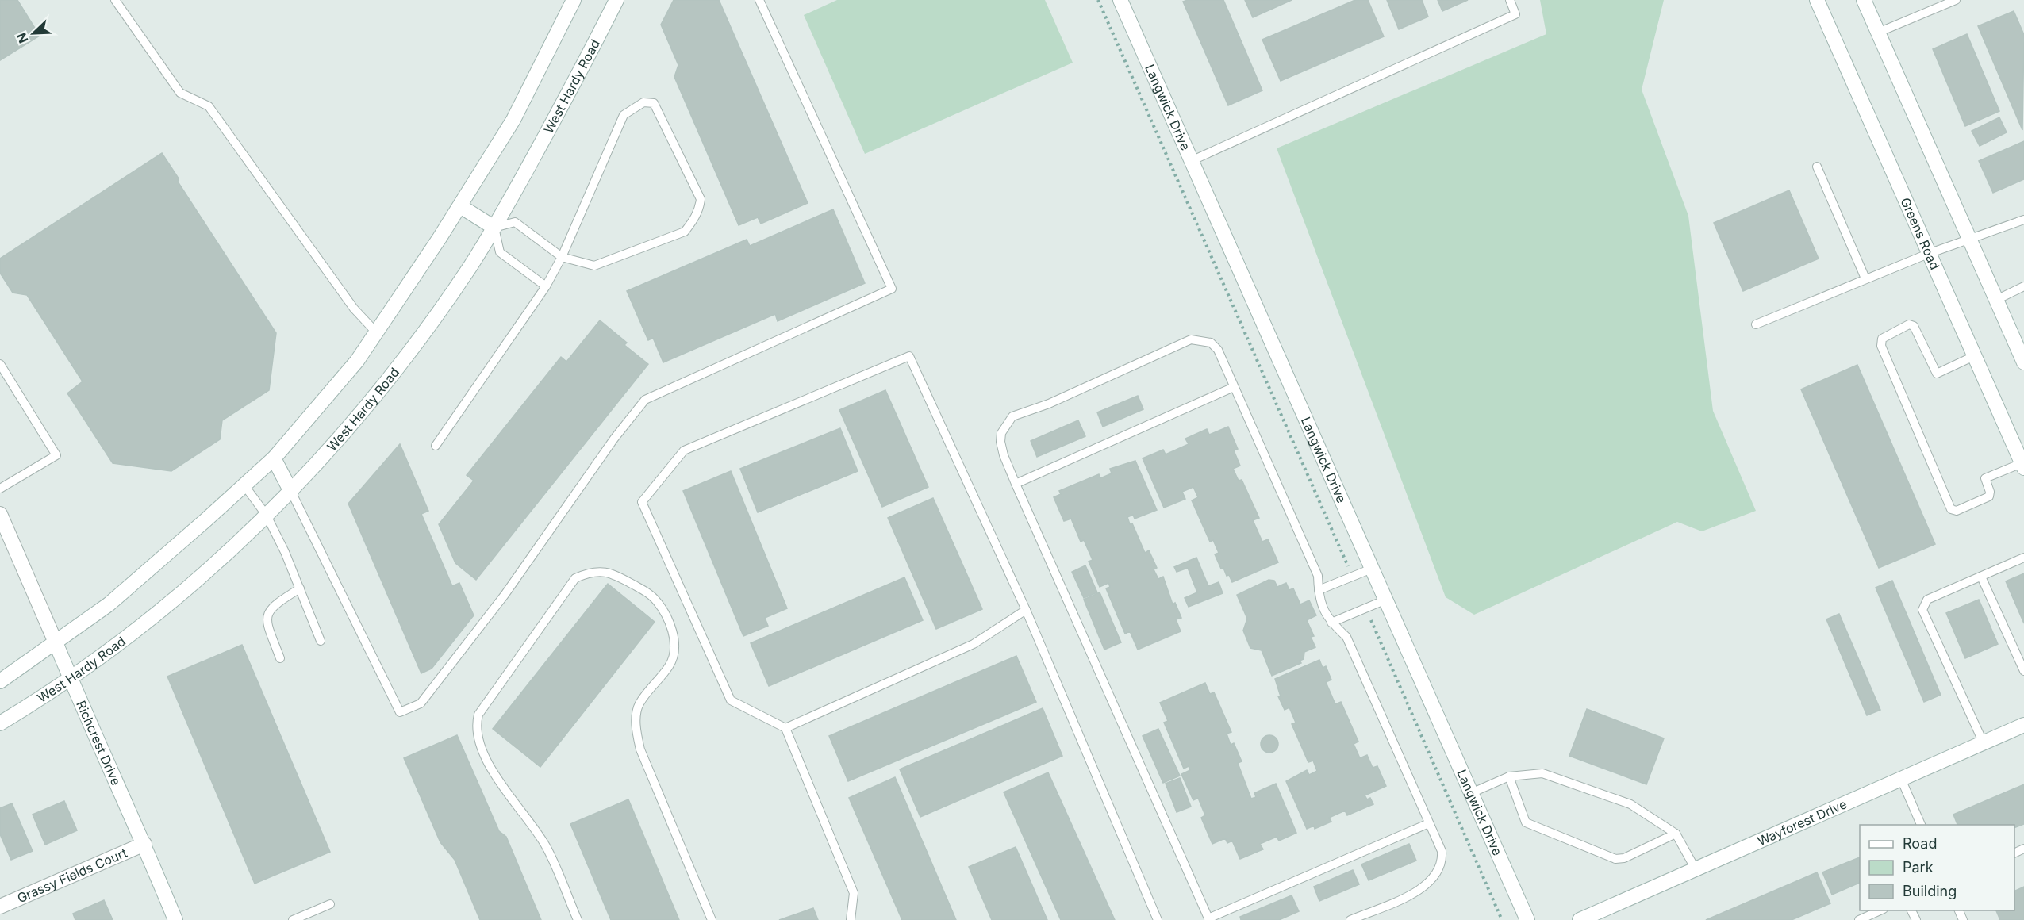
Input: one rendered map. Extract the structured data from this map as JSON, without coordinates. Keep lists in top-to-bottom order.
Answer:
{
  "streets": {
    "street": [
      "West Hardy Road",
      "Langwick Drive",
      "Greens Road",
      "Richcrest Drive",
      "Wayforest Drive",
      "Grassy Fields Court"
    ]
  },
  "crossings": [
    ["West Hardy Road", "Richcrest Drive"],
    ["Richcrest Drive", "Grassy Fields Court"]
  ],
  "legend": ["Road", "Park", "Building"],
  "north": "bottom left"
}
